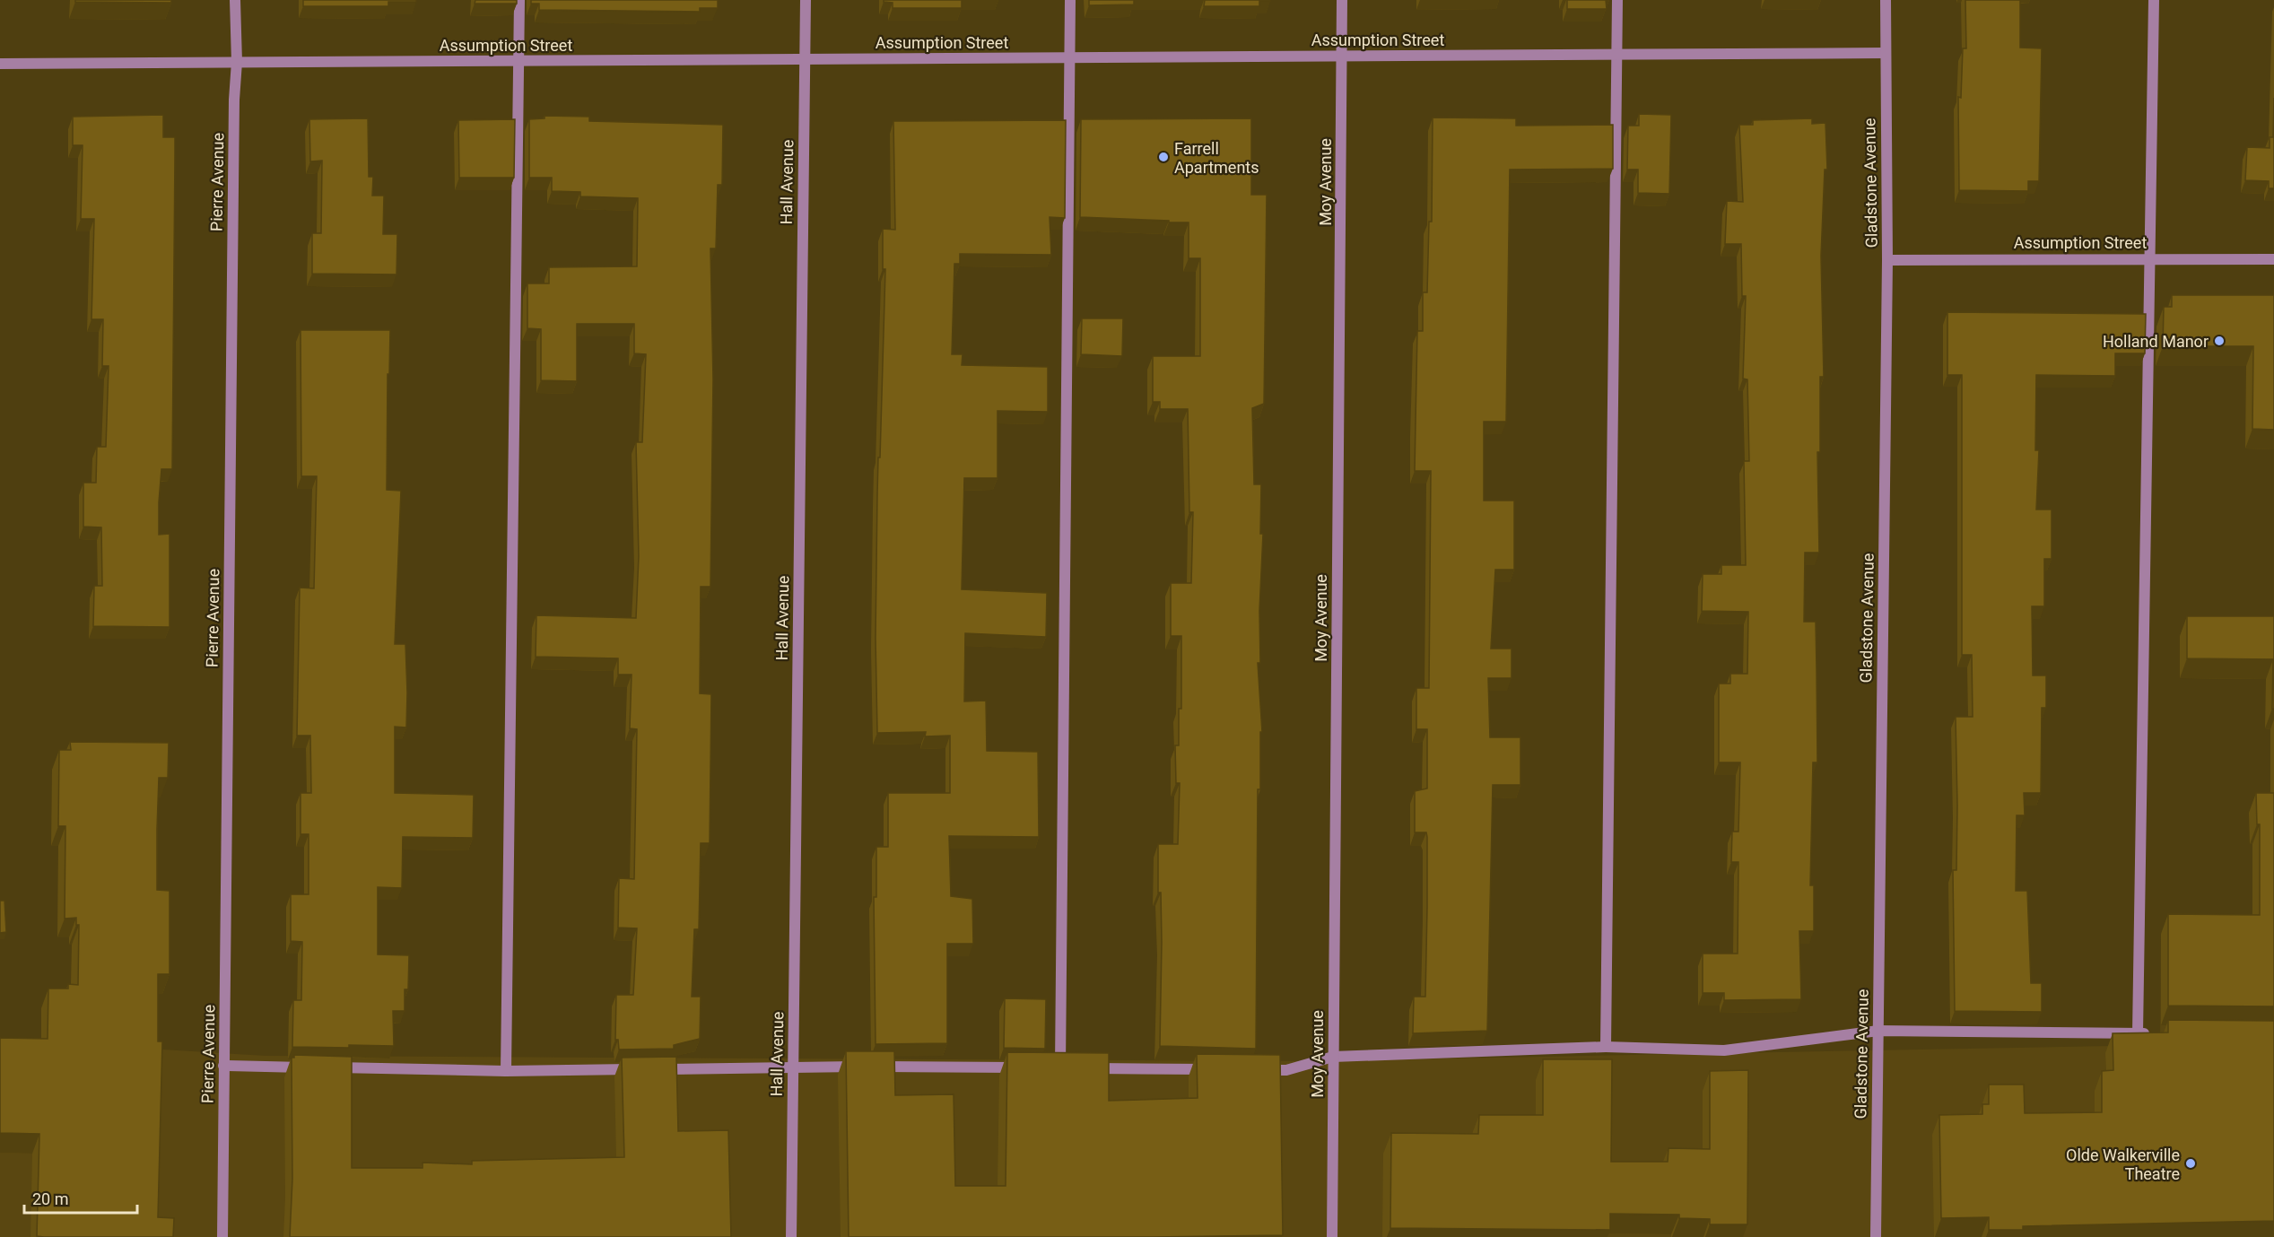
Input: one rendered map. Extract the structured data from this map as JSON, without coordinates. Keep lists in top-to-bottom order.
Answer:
{
  "streets": {
    "street": [
      "Assumption Street",
      "Pierre Avenue",
      "Hall Avenue",
      "Moy Avenue",
      "Gladstone Avenue"
    ]
  },
  "crossings": [
    ["Assumption Street", "Pierre Avenue"],
    ["Assumption Street", "Hall Avenue"],
    ["Assumption Street", "Moy Avenue"],
    ["Assumption Street", "Gladstone Avenue"]
  ],
  "places": ["Farrell Apartments", "Holland Manor", "Olde Walkerville Theatre"],
  "scale_bar": "20 m"
}
